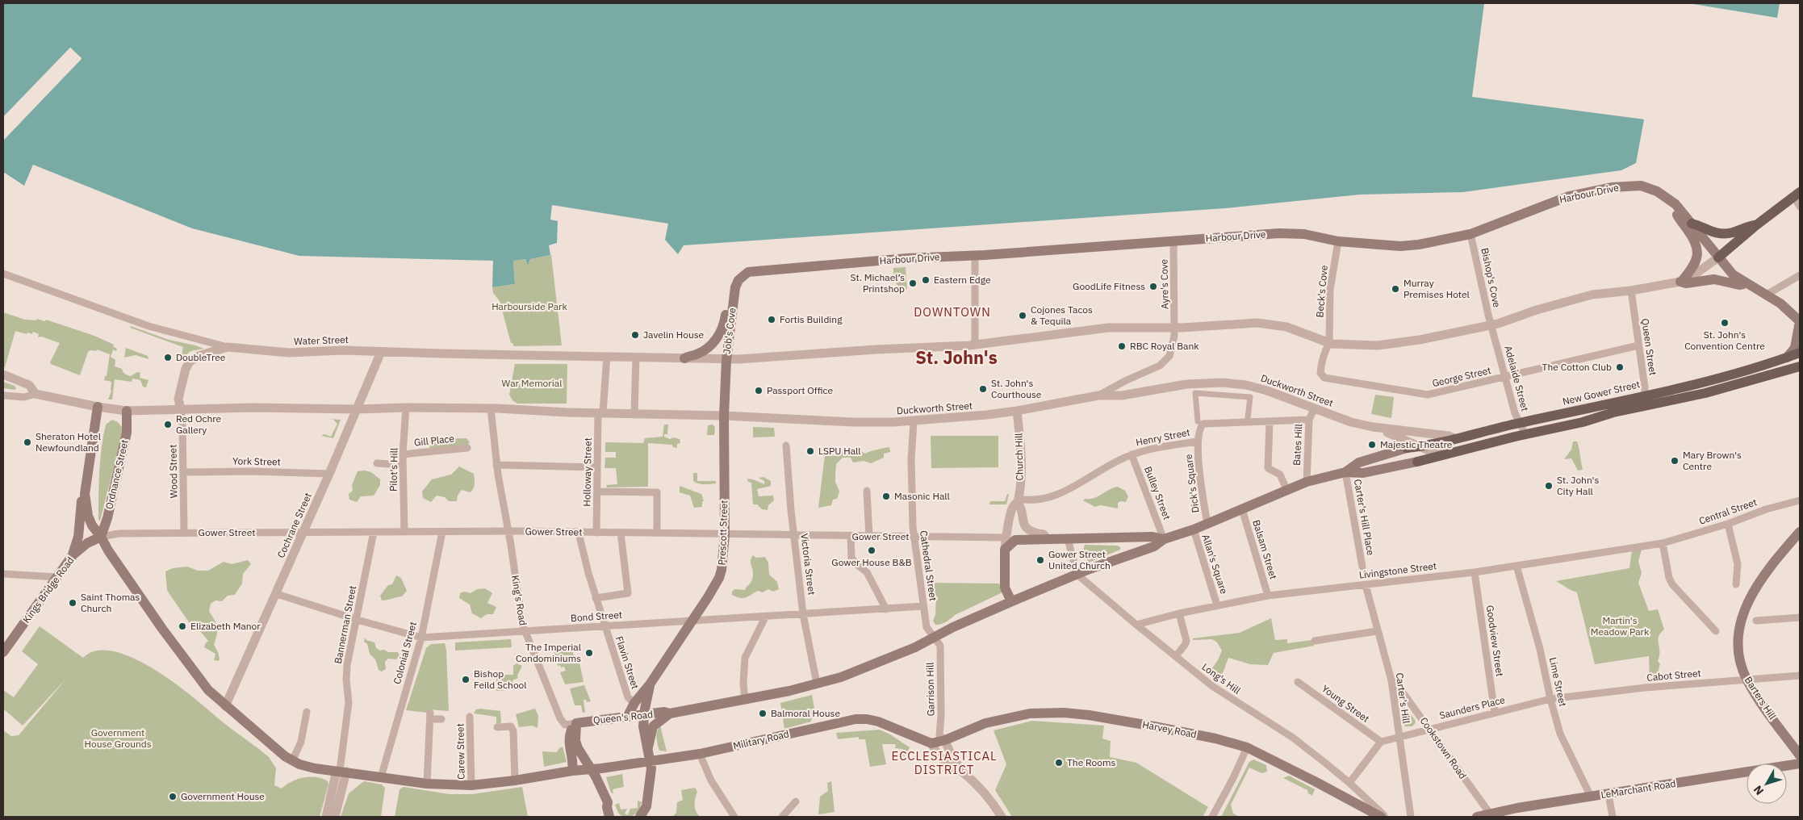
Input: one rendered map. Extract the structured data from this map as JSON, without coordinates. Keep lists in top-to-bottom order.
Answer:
{
  "streets": {
    "main road": [
      "Harbour Drive",
      "Job's Cove",
      "New Gower Street",
      "Church Hill",
      "Ordnance Street",
      "Prescott Street",
      "Kings Bridge Road",
      "Barters Hill",
      "Queen's Road",
      "Harvey Road",
      "Military Road",
      "LeMarchant Road"
    ],
    "street": [
      "Bishop's Cove",
      "Ayre's Cove",
      "Beck's Cove",
      "Water Street",
      "Queen Street",
      "George Street",
      "Adelaide Street",
      "Duckworth Street",
      "Henry Street",
      "Gill Place",
      "Bates Hill",
      "York Street",
      "Pilot's Hill",
      "Wood Street",
      "Holloway Street",
      "Dick's Square",
      "Bulley Street",
      "Central Street",
      "Carter's Hill Place",
      "Cochrane Street",
      "Gower Street",
      "Balsam Street",
      "Victoria Street",
      "Allan's Square",
      "Cathedral Street",
      "Livingstone Street",
      "King's Road",
      "Bond Street",
      "Bannerman Street",
      "Goodview Street",
      "Colonial Street",
      "Flavin Street",
      "Cabot Street",
      "Long's Hill",
      "Lime Street",
      "Garrison Hill",
      "Carter's Hill",
      "Young Street",
      "Saunders Place",
      "Cookstown Road",
      "Carew Street"
    ]
  },
  "crossings": [
    ["Harbour Drive", "Bishop's Cove"],
    ["Harbour Drive", "Ayre's Cove"],
    ["Harbour Drive", "Beck's Cove"],
    ["Harbour Drive", "Job's Cove"],
    ["Bishop's Cove", "Water Street"],
    ["Bishop's Cove", "Adelaide Street"],
    ["Ayre's Cove", "Water Street"],
    ["Ayre's Cove", "Duckworth Street"],
    ["Beck's Cove", "Water Street"],
    ["Beck's Cove", "George Street"],
    ["Job's Cove", "Water Street"],
    ["Job's Cove", "Prescott Street"],
    ["Water Street", "Queen Street"],
    ["Water Street", "George Street"],
    ["Water Street", "Adelaide Street"],
    ["Water Street", "Holloway Street"],
    ["Water Street", "Cochrane Street"],
    ["Water Street", "Prescott Street"],
    ["Queen Street", "George Street"],
    ["Queen Street", "New Gower Street"],
    ["George Street", "Adelaide Street"],
    ["Adelaide Street", "New Gower Street"],
    ["Duckworth Street", "New Gower Street"],
    ["Duckworth Street", "Bates Hill"],
    ["Duckworth Street", "Church Hill"],
    ["Duckworth Street", "Pilot's Hill"],
    ["Duckworth Street", "Wood Street"],
    ["Duckworth Street", "Holloway Street"],
    ["Duckworth Street", "Ordnance Street"],
    ["Duckworth Street", "Cochrane Street"],
    ["Duckworth Street", "Prescott Street"],
    ["Duckworth Street", "Cathedral Street"],
    ["Duckworth Street", "King's Road"],
    ["New Gower Street", "Carter's Hill Place"],
    ["Henry Street", "Bates Hill"],
    ["Henry Street", "Church Hill"],
    ["Henry Street", "Dick's Square"],
    ["Henry Street", "Bulley Street"],
    ["Gill Place", "Pilot's Hill"],
    ["Church Hill", "Gower Street"],
    ["Church Hill", "Queen's Road"],
    ["York Street", "Wood Street"],
    ["York Street", "Cochrane Street"],
    ["Pilot's Hill", "Gower Street"],
    ["Wood Street", "Gower Street"],
    ["Holloway Street", "Gower Street"],
    ["Ordnance Street", "Gower Street"],
    ["Ordnance Street", "Kings Bridge Road"],
    ["Ordnance Street", "Military Road"],
    ["Central Street", "Livingstone Street"],
    ["Cochrane Street", "Gower Street"],
    ["Cochrane Street", "Bond Street"],
    ["Cochrane Street", "Military Road"],
    ["Gower Street", "Prescott Street"],
    ["Gower Street", "Victoria Street"],
    ["Gower Street", "Cathedral Street"],
    ["Gower Street", "Kings Bridge Road"],
    ["Gower Street", "King's Road"],
    ["Gower Street", "Bannerman Street"],
    ["Gower Street", "Colonial Street"],
    ["Gower Street", "Flavin Street"],
    ["Gower Street", "Military Road"],
    ["Prescott Street", "Bond Street"],
    ["Prescott Street", "Flavin Street"],
    ["Prescott Street", "Queen's Road"],
    ["Prescott Street", "Military Road"],
    ["Balsam Street", "Livingstone Street"],
    ["Victoria Street", "Bond Street"],
    ["Victoria Street", "Queen's Road"],
    ["Allan's Square", "Livingstone Street"],
    ["Cathedral Street", "Bond Street"],
    ["Cathedral Street", "Garrison Hill"],
    ["Cathedral Street", "Queen's Road"],
    ["Livingstone Street", "Goodview Street"],
    ["Livingstone Street", "Long's Hill"],
    ["Livingstone Street", "Lime Street"],
    ["Livingstone Street", "Carter's Hill"],
    ["Kings Bridge Road", "Military Road"],
    ["King's Road", "Bond Street"],
    ["King's Road", "Queen's Road"],
    ["Bond Street", "Bannerman Street"],
    ["Bond Street", "Colonial Street"],
    ["Bond Street", "Flavin Street"],
    ["Bannerman Street", "Military Road"],
    ["Goodview Street", "Saunders Place"],
    ["Colonial Street", "Military Road"],
    ["Cabot Street", "Lime Street"],
    ["Cabot Street", "Barters Hill"],
    ["Cabot Street", "Saunders Place"],
    ["Lime Street", "Saunders Place"],
    ["Lime Street", "LeMarchant Road"],
    ["Garrison Hill", "Queen's Road"],
    ["Garrison Hill", "Harvey Road"],
    ["Carter's Hill", "Saunders Place"],
    ["Carter's Hill", "Cookstown Road"],
    ["Young Street", "Saunders Place"],
    ["Saunders Place", "Cookstown Road"],
    ["Military Road", "Carew Street"],
    ["Cookstown Road", "LeMarchant Road"]
  ],
  "districts": ["DOWNTOWN", "St. John's", "ECCLESIASTICAL DISTRICT"],
  "parks": [
    "Harbourside Park",
    "War Memorial",
    "Martin's Meadow Park",
    "Government House Grounds"
  ],
  "places": [
    "Eastern Edge",
    "St. Michael’s Printshop",
    "GoodLife Fitness",
    "Murray Premises Hotel",
    "Cojones Tacos & Tequila",
    "Fortis Building",
    "St. John's Convention Centre",
    "Javelin House",
    "RBC Royal Bank",
    "DoubleTree",
    "The Cotton Club",
    "St. John's Courthouse",
    "Passport Office",
    "Red Ochre Gallery",
    "Sheraton Hotel Newfoundland",
    "Majestic Theatre",
    "LSPU Hall",
    "Mary Brown's Centre",
    "St. John's City Hall",
    "Masonic Hall",
    "Gower House B&B",
    "Gower Street United Church",
    "Saint Thomas Church",
    "Elizabeth Manor",
    "The Imperial Condominiums",
    "Bishop Feild School",
    "Balmoral House",
    "The Rooms",
    "Government House"
  ],
  "north": "bottom left"
}
